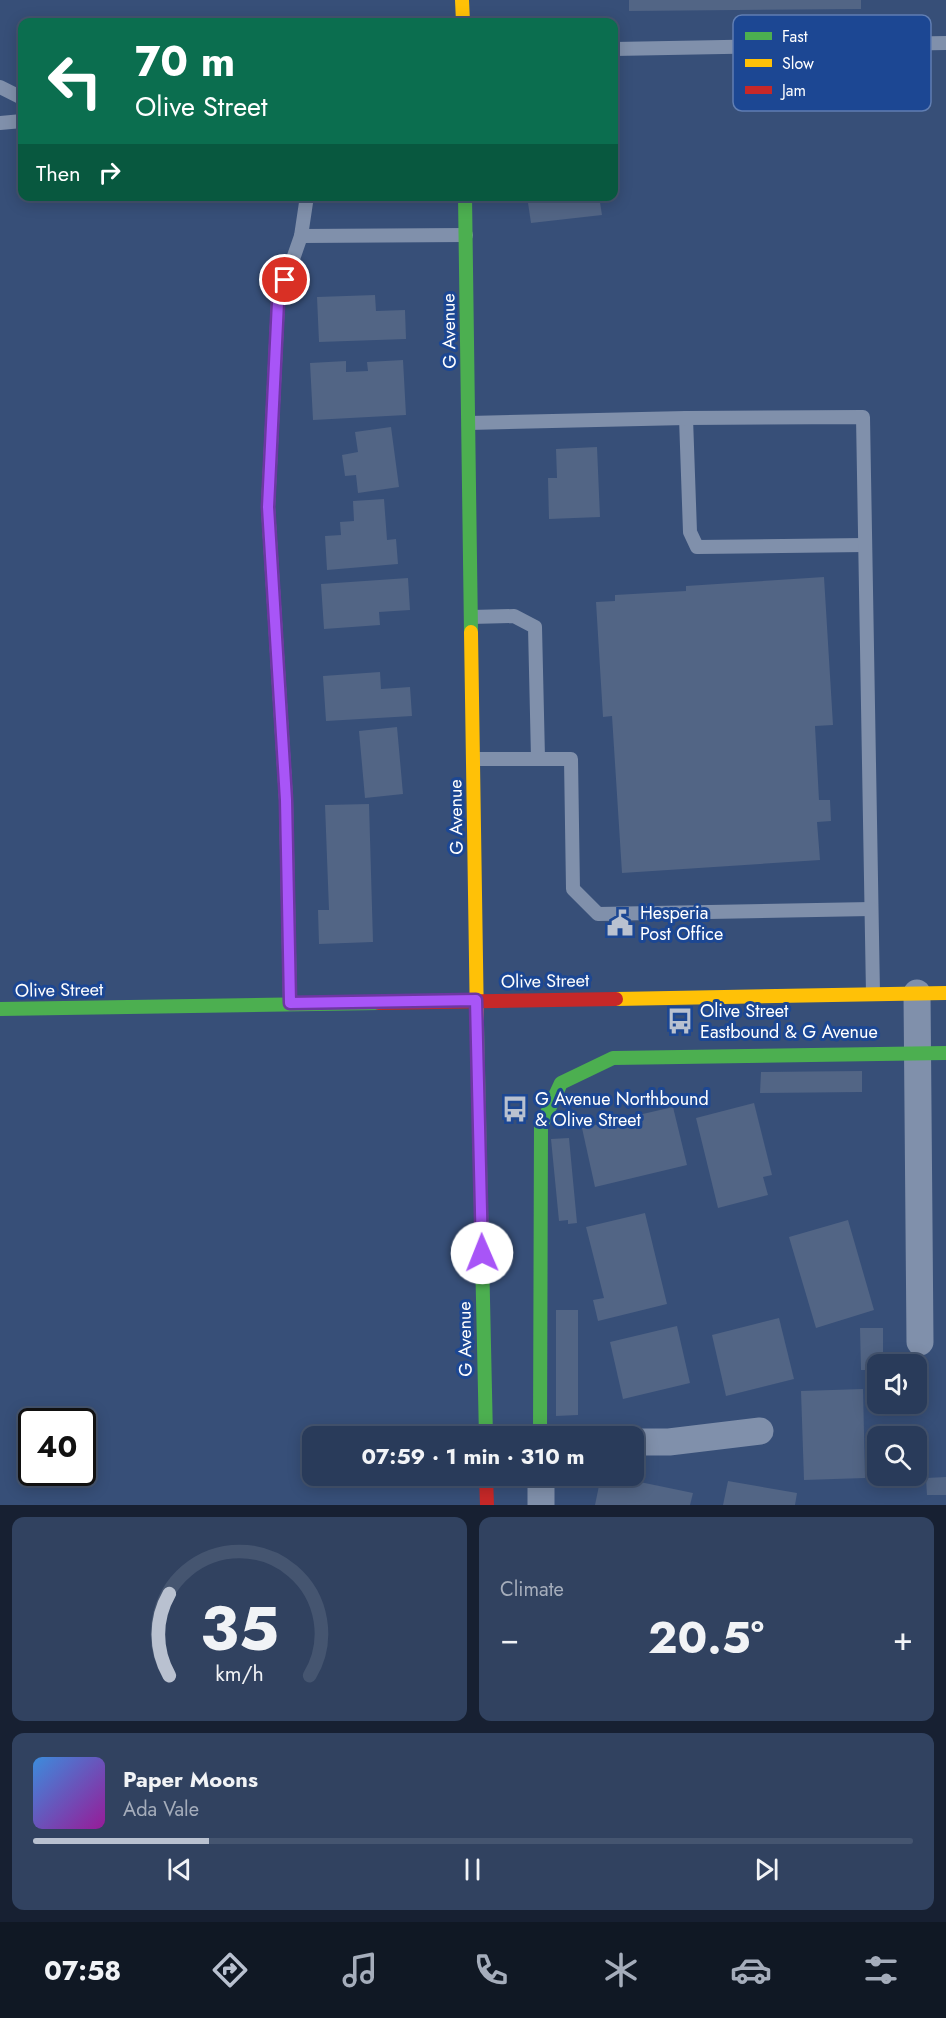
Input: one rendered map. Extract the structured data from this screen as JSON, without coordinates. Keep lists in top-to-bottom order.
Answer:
{
  "streets": {
    "street": ["G Avenue", "Olive Street"]
  },
  "crossings": [
    ["G Avenue", "Olive Street"]
  ],
  "places": {
    "public building": ["Hesperia Post Office"],
    "bus stop": ["Olive Street Eastbound & G Avenue", "G Avenue Northbound & Olive Street"]
  },
  "legend": ["Fast", "Slow", "Jam"],
  "page": {
    "turn": ["70 m", "Olive Street"],
    "then": "Then",
    "limit": "40",
    "trip": "07:59 · 1 min · 310 m",
    "tile": "Climate",
    "heat": ["−", "20.5°", "+"],
    "song": ["Paper Moons", "Ada Vale"],
    "tabs": "07:58",
    "gauge": ["35", "km/h"]
  }
}
